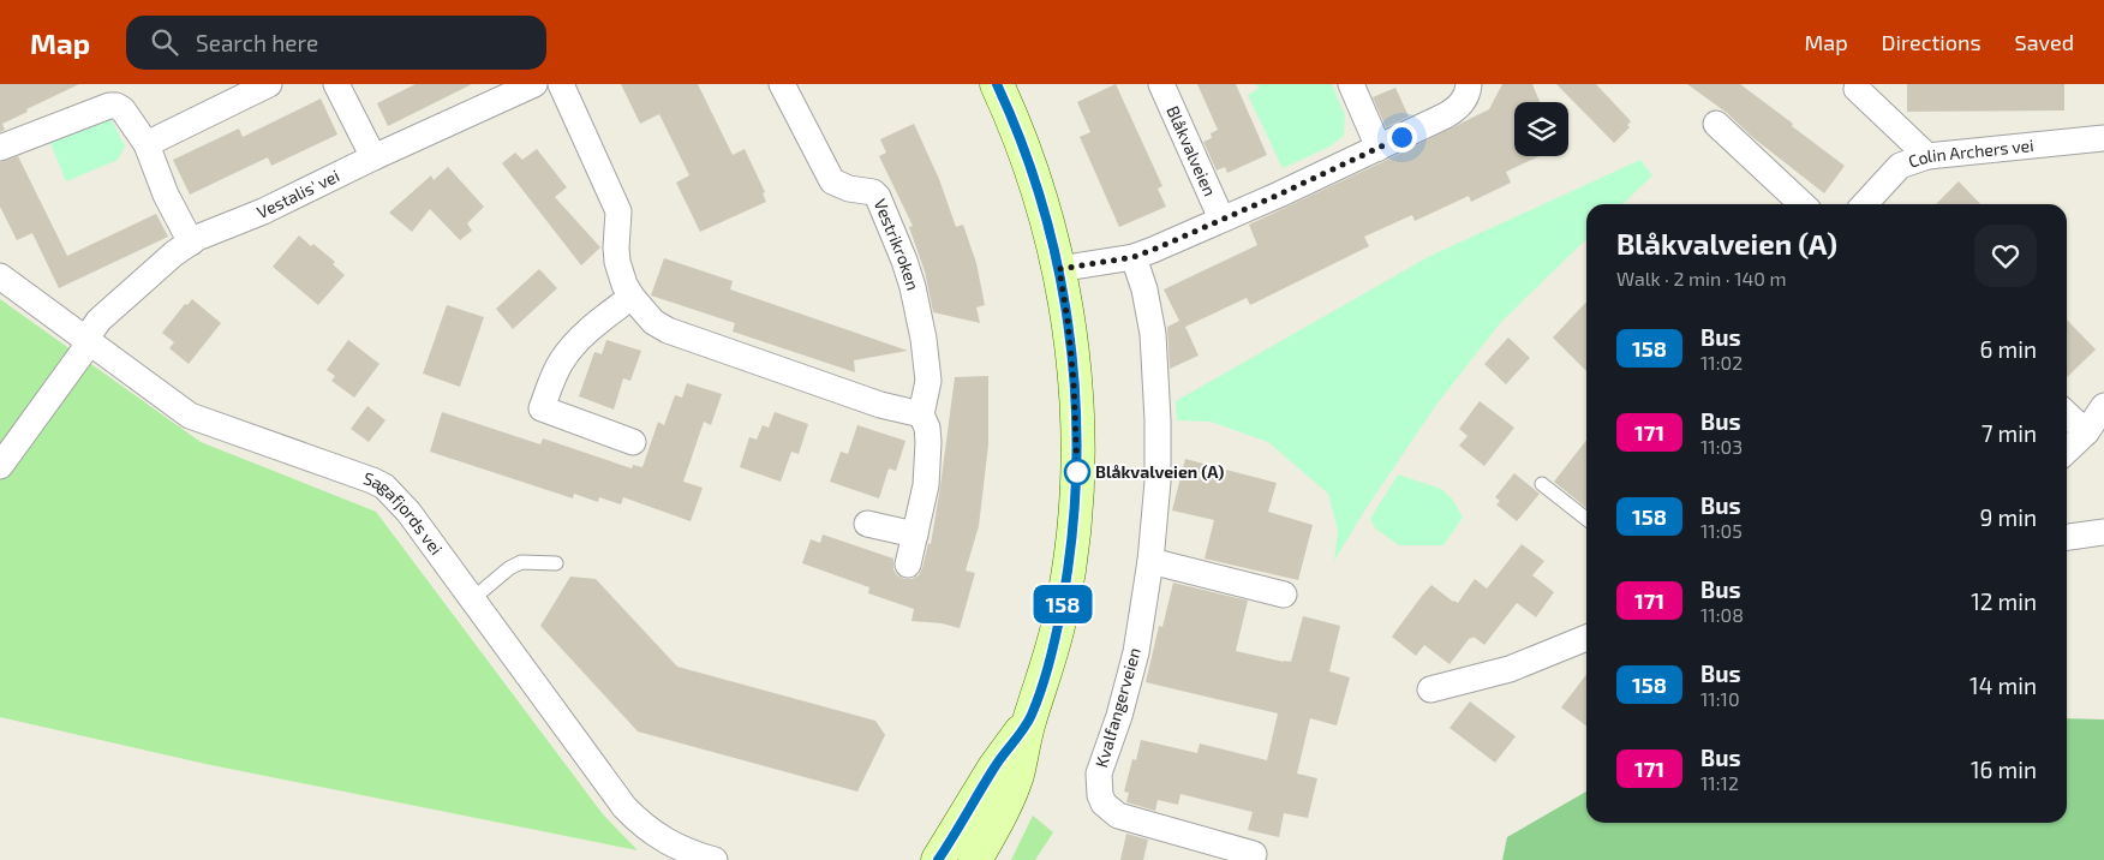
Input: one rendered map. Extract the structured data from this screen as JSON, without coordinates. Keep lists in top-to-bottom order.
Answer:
{
  "streets": {
    "street": [
      "Blåkvalveien",
      "Colin Archers vei",
      "Vestalis' vei",
      "Vestrikroken",
      "Sagafjords vei",
      "Kvalfangerveien"
    ]
  },
  "crossings": [
    ["Vestalis' vei", "Sagafjords vei"]
  ],
  "places": ["Blåkvalveien (A)"],
  "lines": ["bus line 158"],
  "page": {
    "header": "Map",
    "search": "Search here",
    "nav": ["Map", "Directions", "Saved"],
    "on_map": "158",
    "heading": ["Blåkvalveien (A)", "Walk · 2 min · 140 m"],
    "list": [
      {
        "mark": "158",
        "name": "Bus",
        "note": "11:02",
        "value": "6 min"
      },
      {
        "mark": "171",
        "name": "Bus",
        "note": "11:03",
        "value": "7 min"
      },
      {
        "mark": "158",
        "name": "Bus",
        "note": "11:05",
        "value": "9 min"
      },
      {
        "mark": "171",
        "name": "Bus",
        "note": "11:08",
        "value": "12 min"
      },
      {
        "mark": "158",
        "name": "Bus",
        "note": "11:10",
        "value": "14 min"
      },
      {
        "mark": "171",
        "name": "Bus",
        "note": "11:12",
        "value": "16 min"
      }
    ]
  }
}
